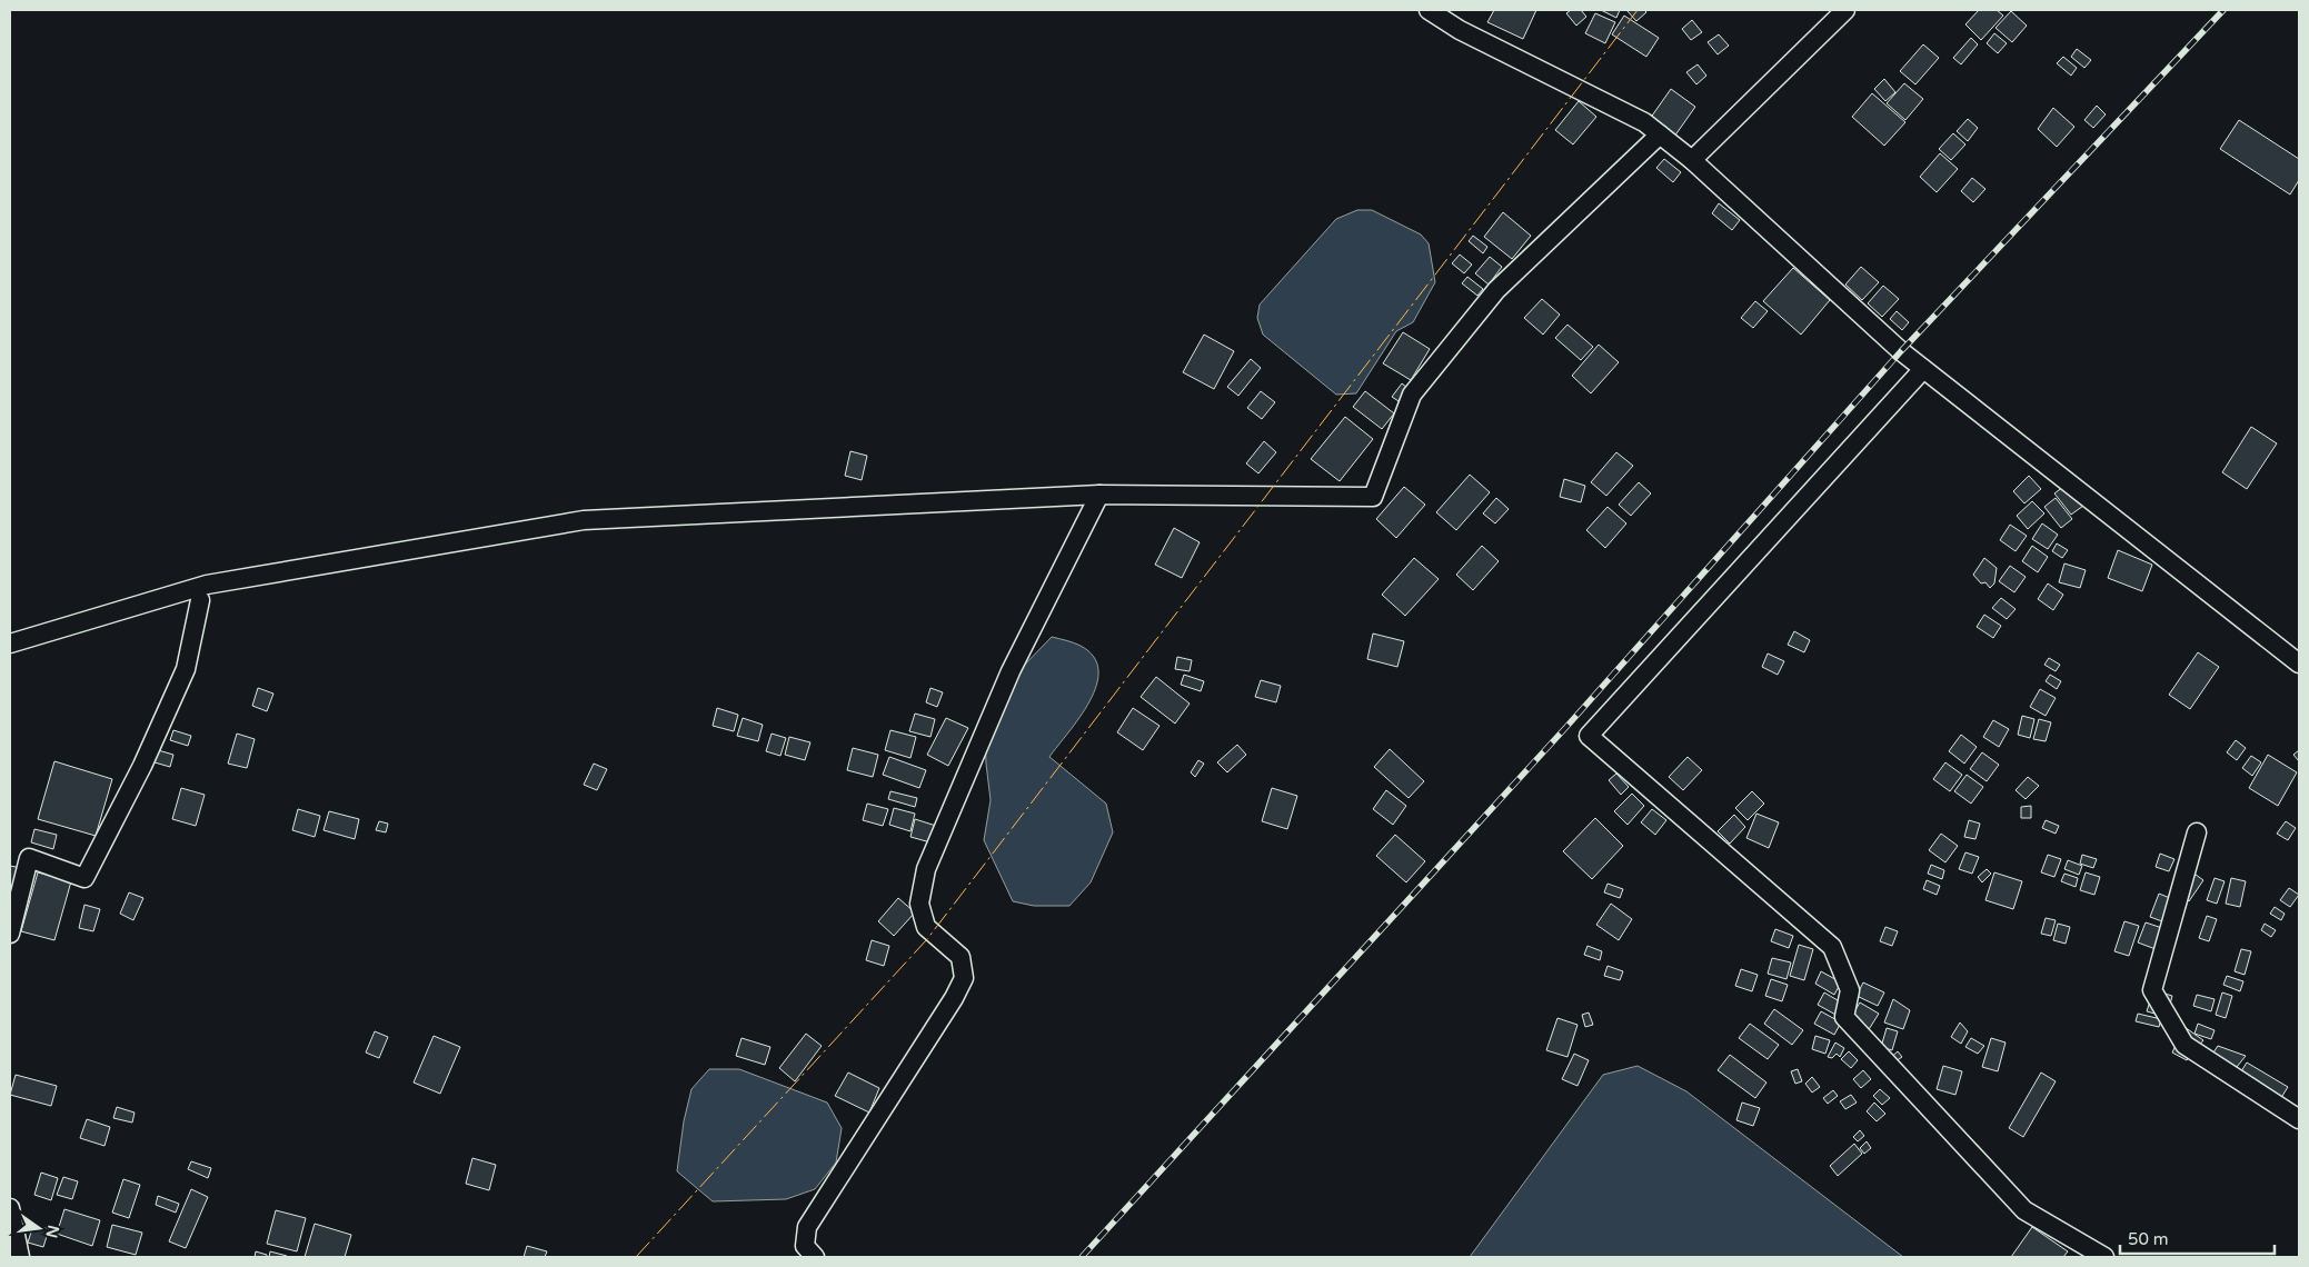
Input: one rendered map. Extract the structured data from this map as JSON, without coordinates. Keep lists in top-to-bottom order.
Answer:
{
  "scale_bar": "50 m",
  "north": "right"
}
